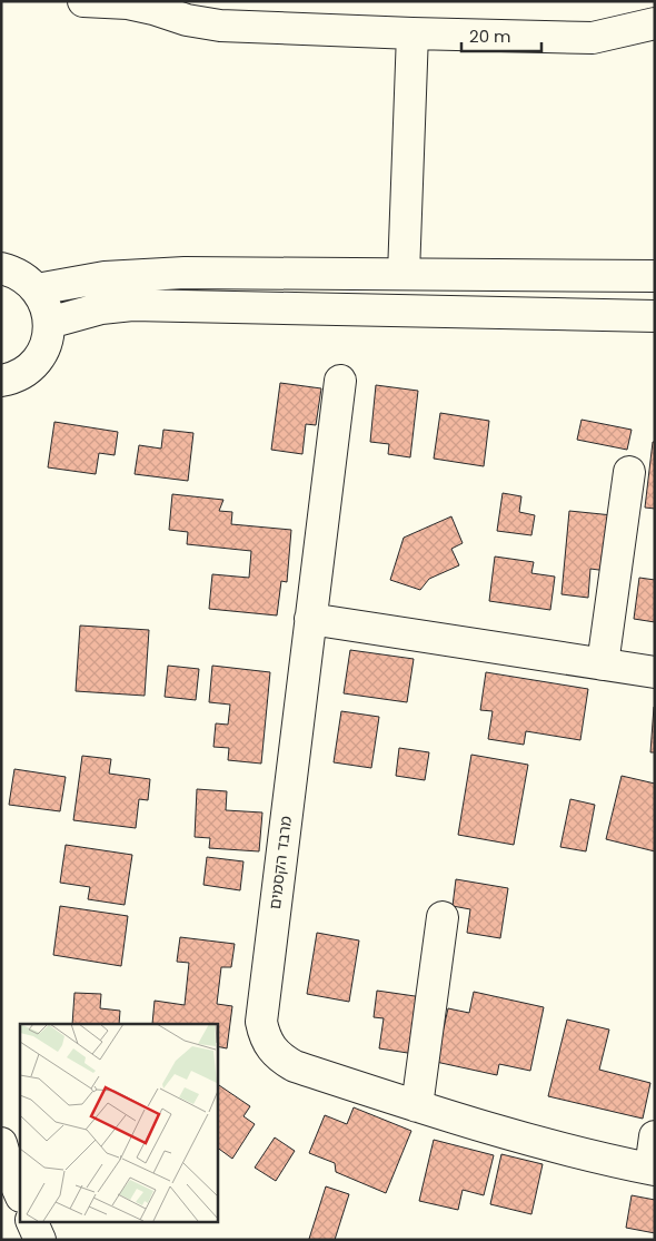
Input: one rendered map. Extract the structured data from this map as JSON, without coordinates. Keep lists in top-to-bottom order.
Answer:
{
  "streets": {
    "street": ["מרבד הקסמים"]
  },
  "scale_bar": "20 m"
}
